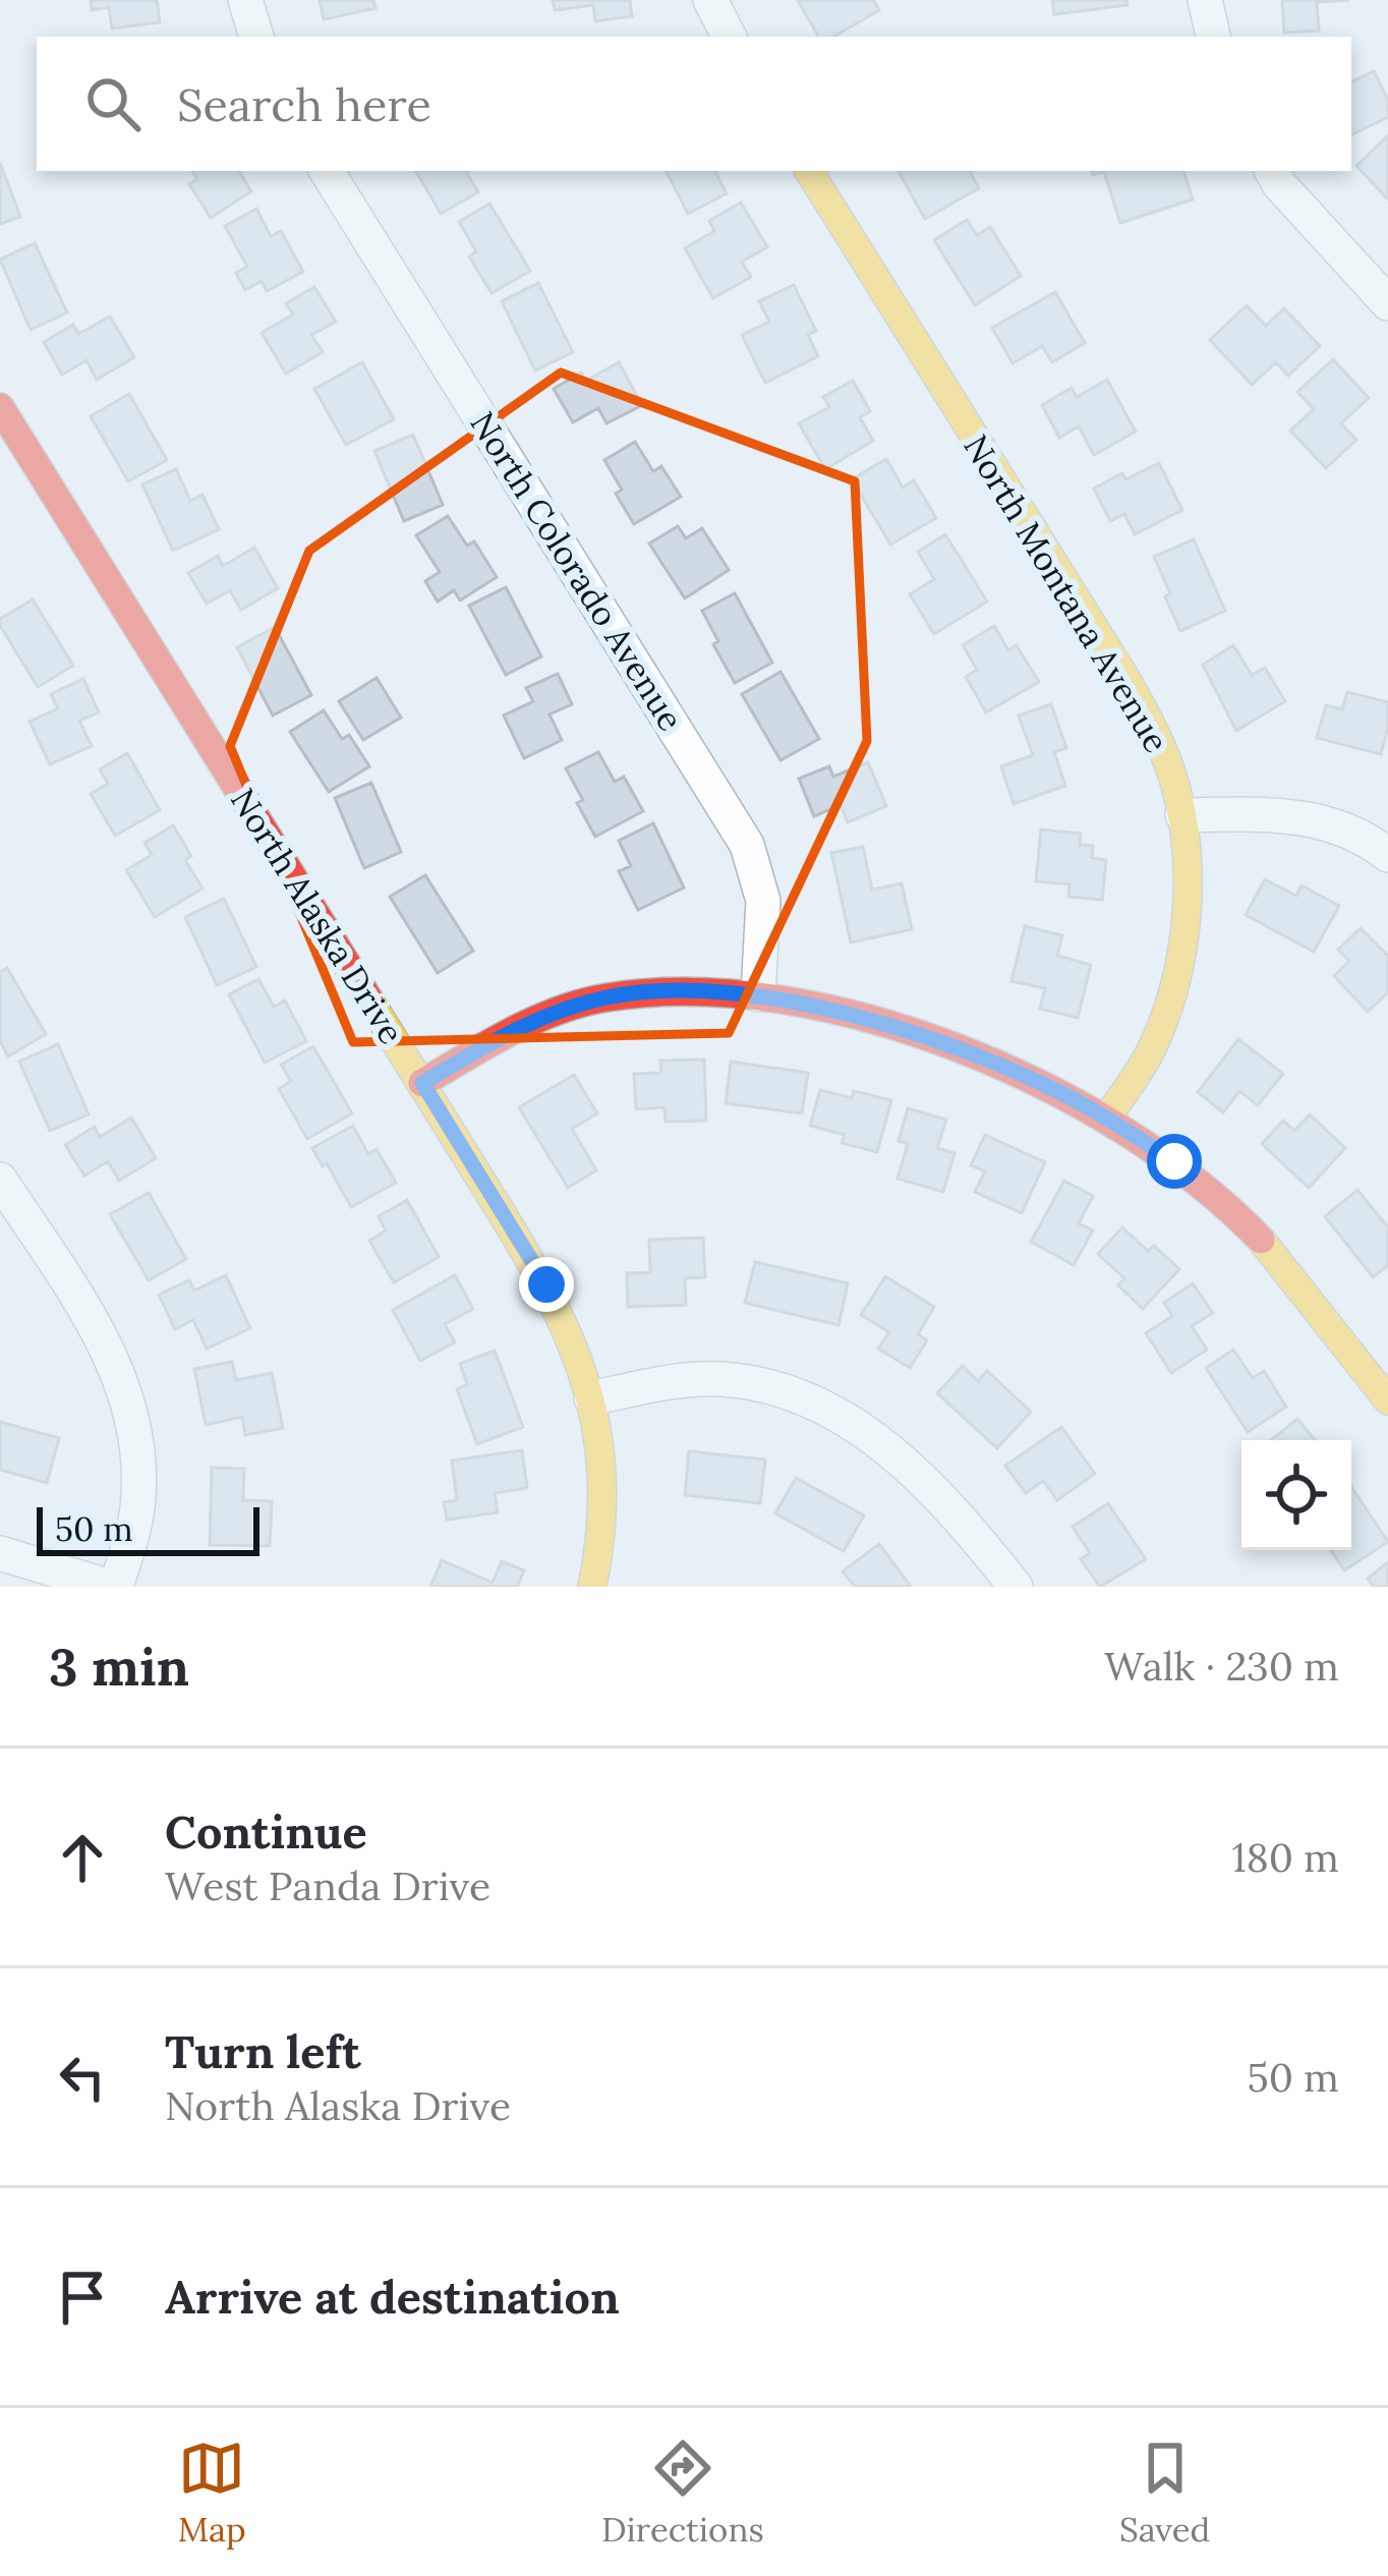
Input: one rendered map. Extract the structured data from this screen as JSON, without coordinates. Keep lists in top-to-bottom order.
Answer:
{
  "streets": {
    "street": ["North Colorado Avenue", "North Montana Avenue", "North Alaska Drive"]
  },
  "scale_bar": "50 m",
  "page": {
    "search": "Search here",
    "scale": "50 m",
    "heading": ["3 min", "Walk · 230 m"],
    "list": [
      ["Continue", "West Panda Drive", "180 m"],
      ["Turn left", "North Alaska Drive", "50 m"],
      "Arrive at destination"
    ],
    "nav": ["Map", "Directions", "Saved"]
  }
}
